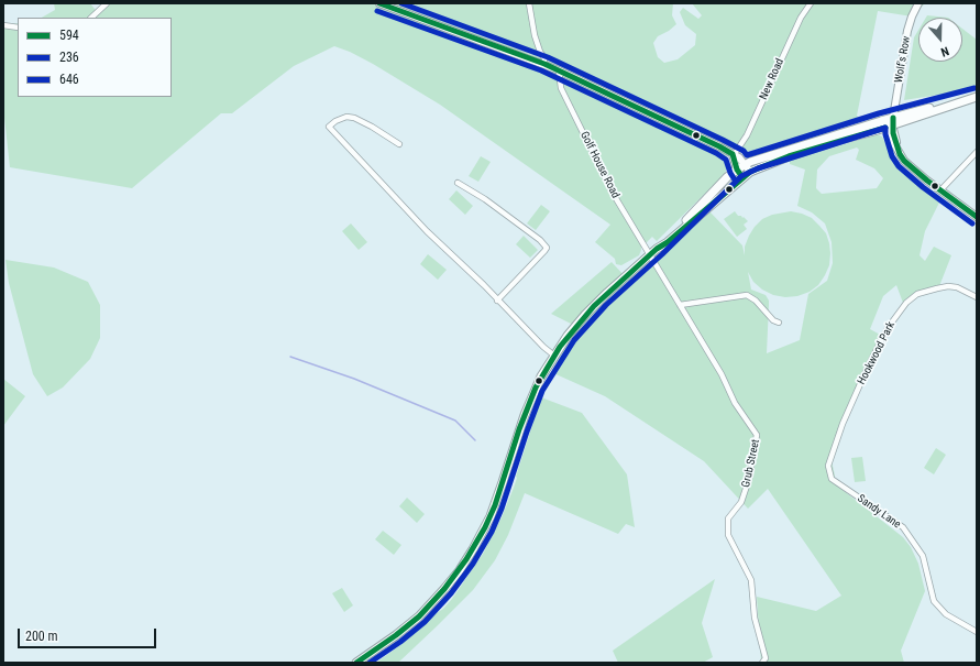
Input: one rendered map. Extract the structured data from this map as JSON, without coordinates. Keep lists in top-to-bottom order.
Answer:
{
  "streets": {
    "main road": ["Wolf's Row"],
    "street": [
      "New Road",
      "Golf House Road",
      "Hookwood Park",
      "Grub Street",
      "Sandy Lane"
    ]
  },
  "crossings": [
    ["Golf House Road", "Grub Street"],
    ["Hookwood Park", "Sandy Lane"]
  ],
  "lines": ["transit line 594", "transit line 646", "transit line 236"],
  "legend": ["594", "236", "646"],
  "scale_bar": "200 m",
  "north": "bottom"
}
